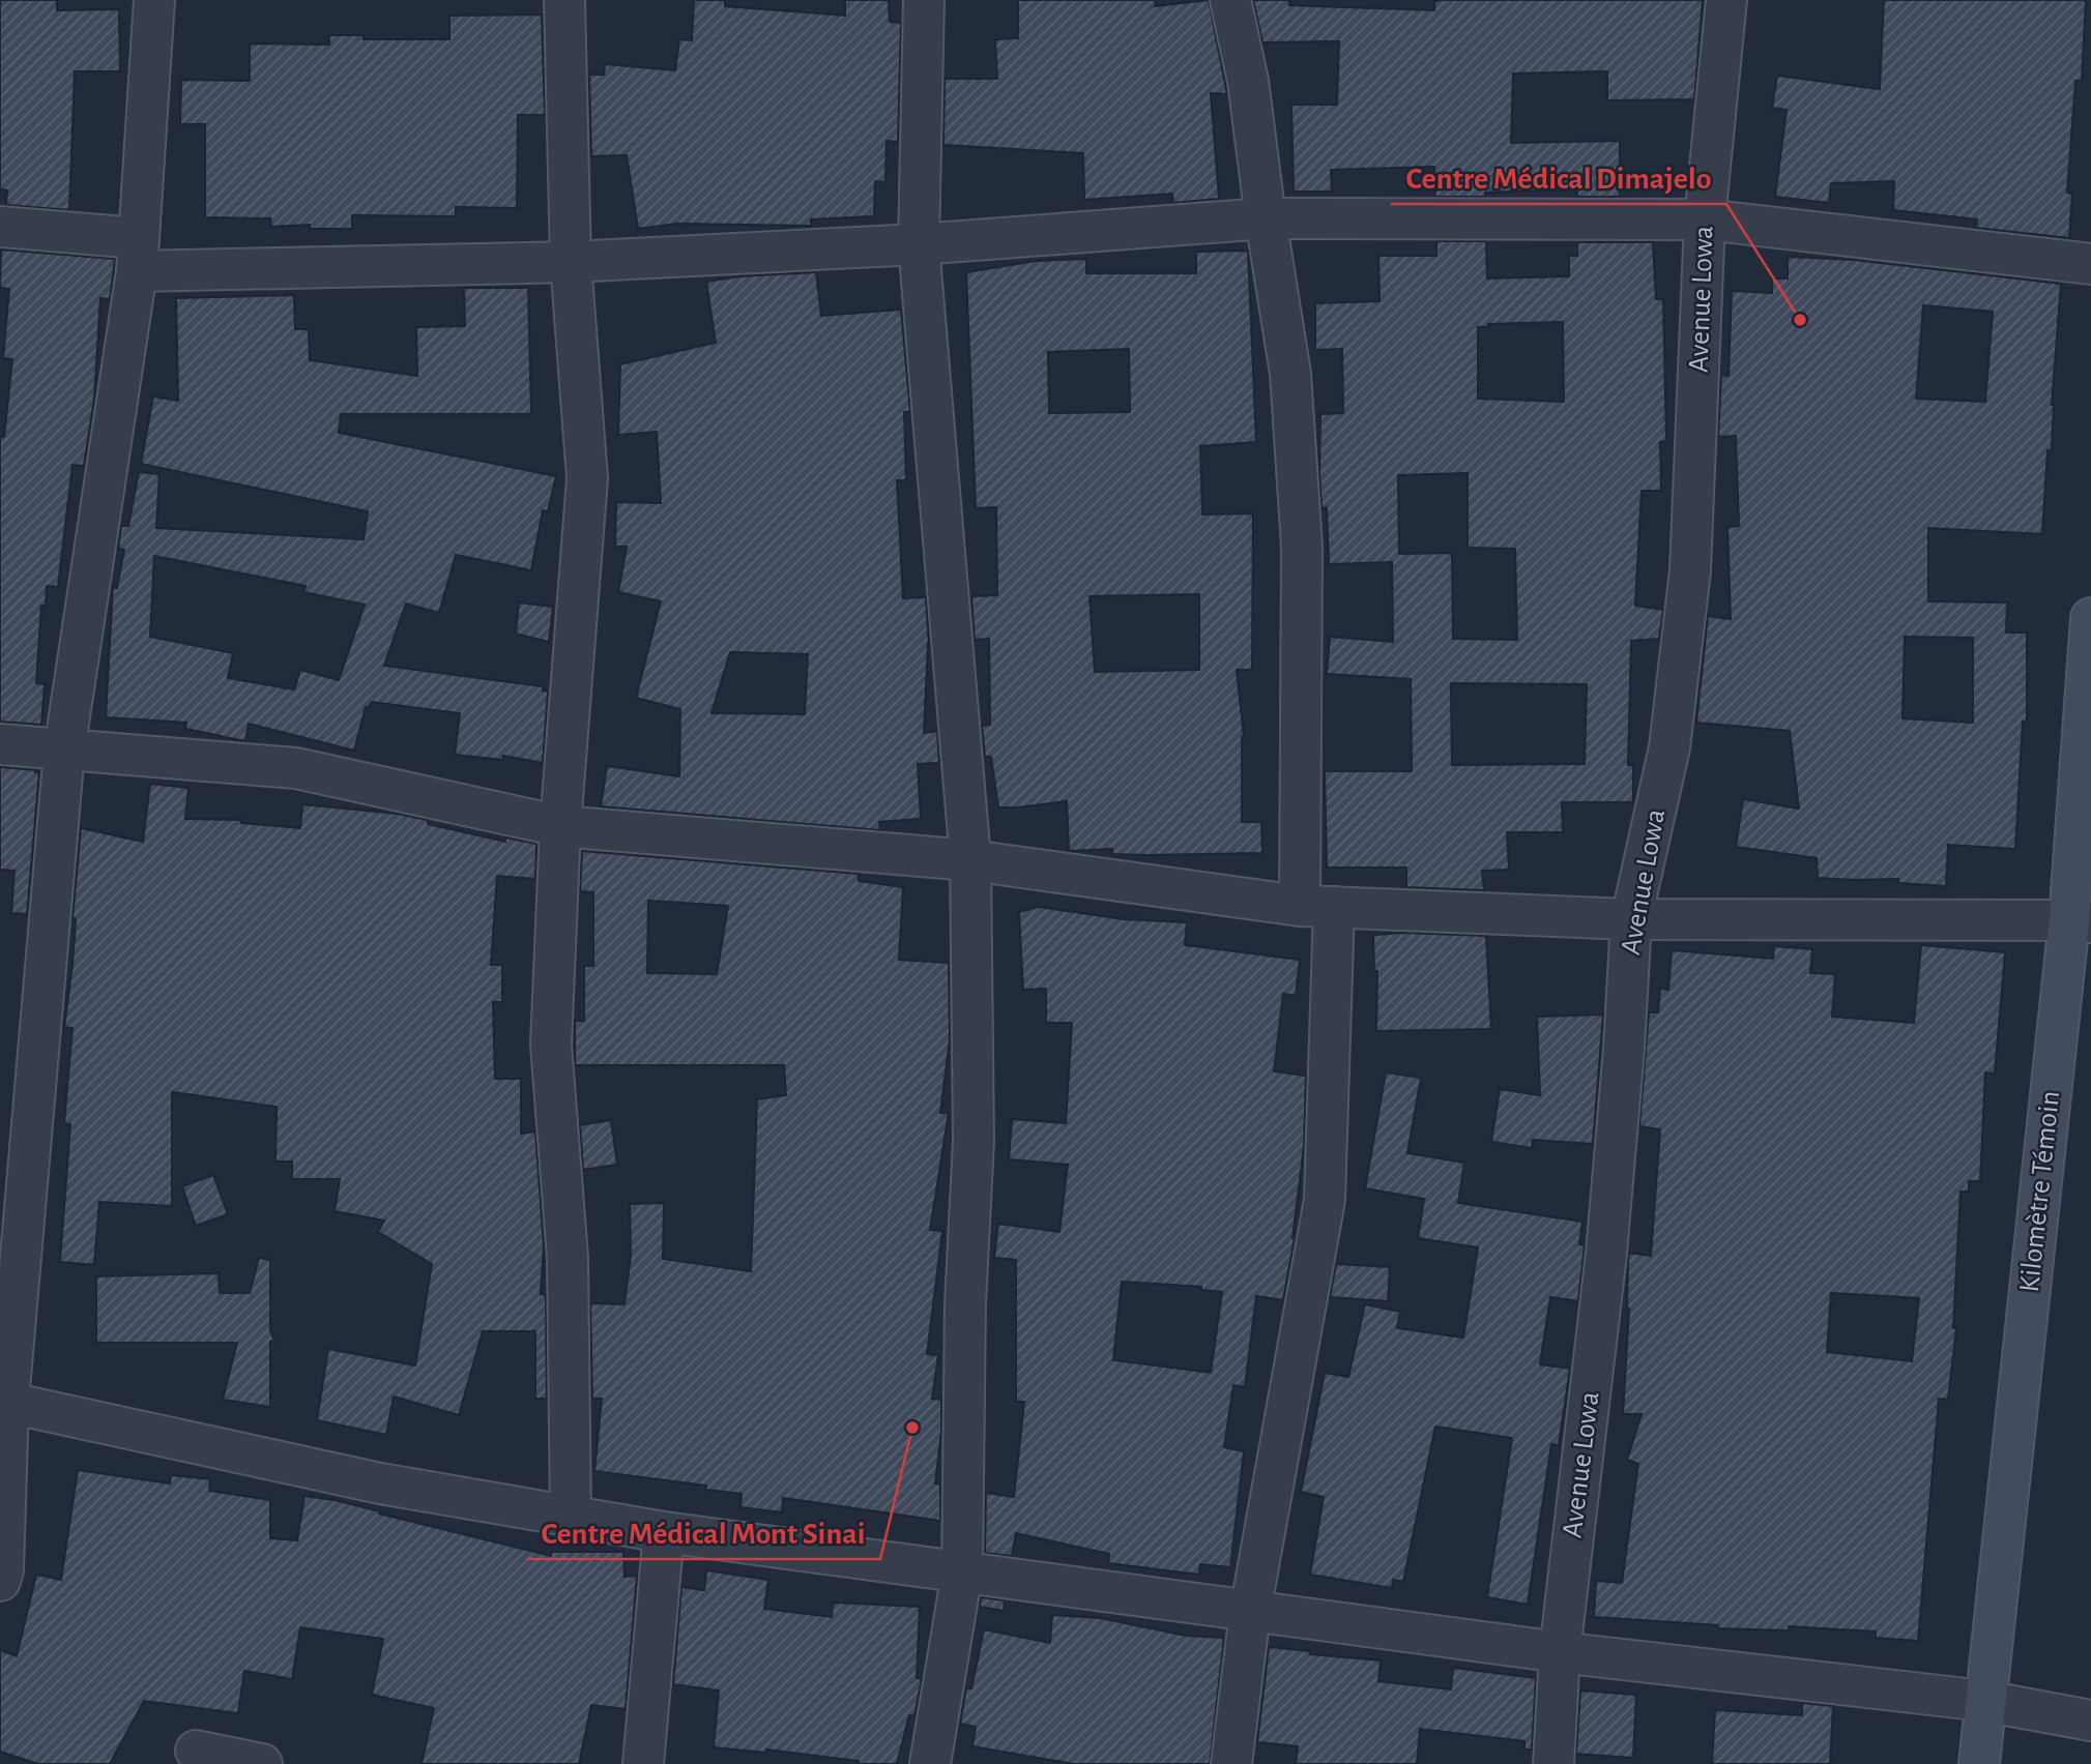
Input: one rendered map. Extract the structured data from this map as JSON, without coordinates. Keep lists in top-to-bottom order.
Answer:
{
  "streets": {
    "main road": ["Kilomètre Témoin"],
    "street": ["Avenue Lowa"]
  },
  "places": ["Centre Médical Dimajelo", "Centre Médical Mont Sinai"]
}
